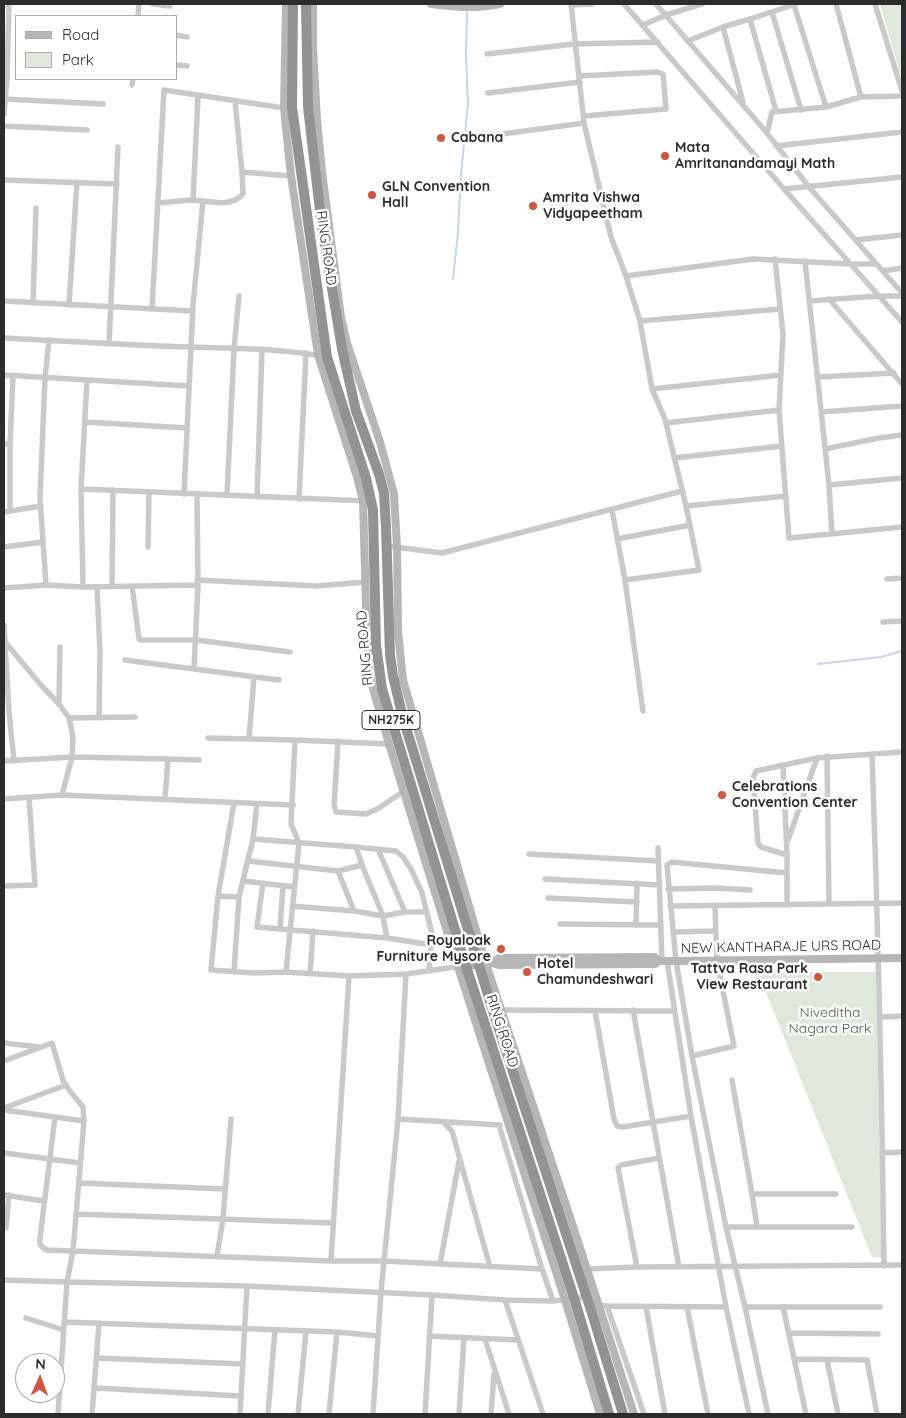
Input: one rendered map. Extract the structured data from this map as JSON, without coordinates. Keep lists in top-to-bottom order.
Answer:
{
  "streets": {
    "highway": ["RING ROAD", "NH275K"],
    "street": ["NEW KANTHARAJE URS ROAD"]
  },
  "crossings": [
    ["RING ROAD", "NEW KANTHARAJE URS ROAD"]
  ],
  "parks": ["Niveditha Nagara Park"],
  "places": [
    "Cabana",
    "Mata Amritanandamayi Math",
    "GLN Convention Hall",
    "Amrita Vishwa Vidyapeetham",
    "Celebrations Convention Center",
    "Royaloak Furniture Mysore",
    "Hotel Chamundeshwari",
    "Tattva Rasa Park View Restaurant"
  ],
  "legend": ["Road", "Park"],
  "north": "top"
}
